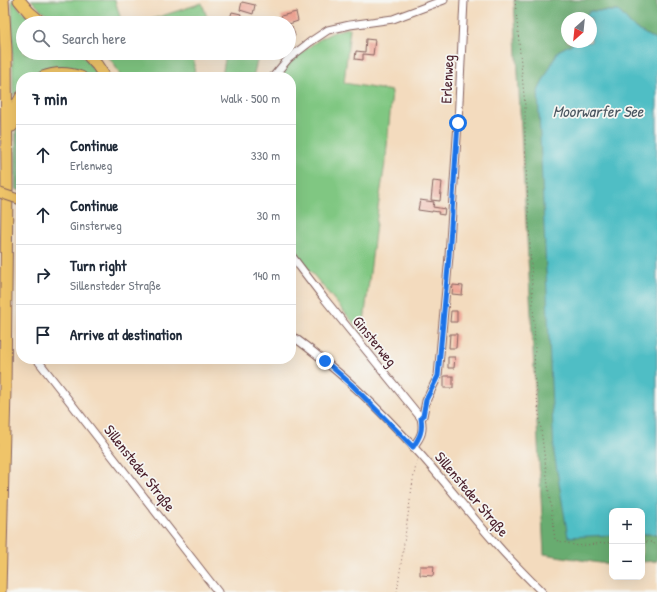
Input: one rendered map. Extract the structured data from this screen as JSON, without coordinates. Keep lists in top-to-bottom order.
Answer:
{
  "streets": {
    "street": ["Erlenweg", "Ginsterweg", "Sillensteder Straße"]
  },
  "crossings": [
    ["Erlenweg", "Ginsterweg"]
  ],
  "water": ["Moorwarfer See"],
  "north": "bottom left",
  "page": {
    "search": "Search here",
    "heading": ["7 min", "Walk · 500 m"],
    "list": [
      ["Continue", "Erlenweg", "330 m"],
      ["Continue", "Ginsterweg", "30 m"],
      ["Turn right", "Sillensteder Straße", "140 m"],
      "Arrive at destination"
    ],
    "map_buttons": ["+", "−"]
  }
}
